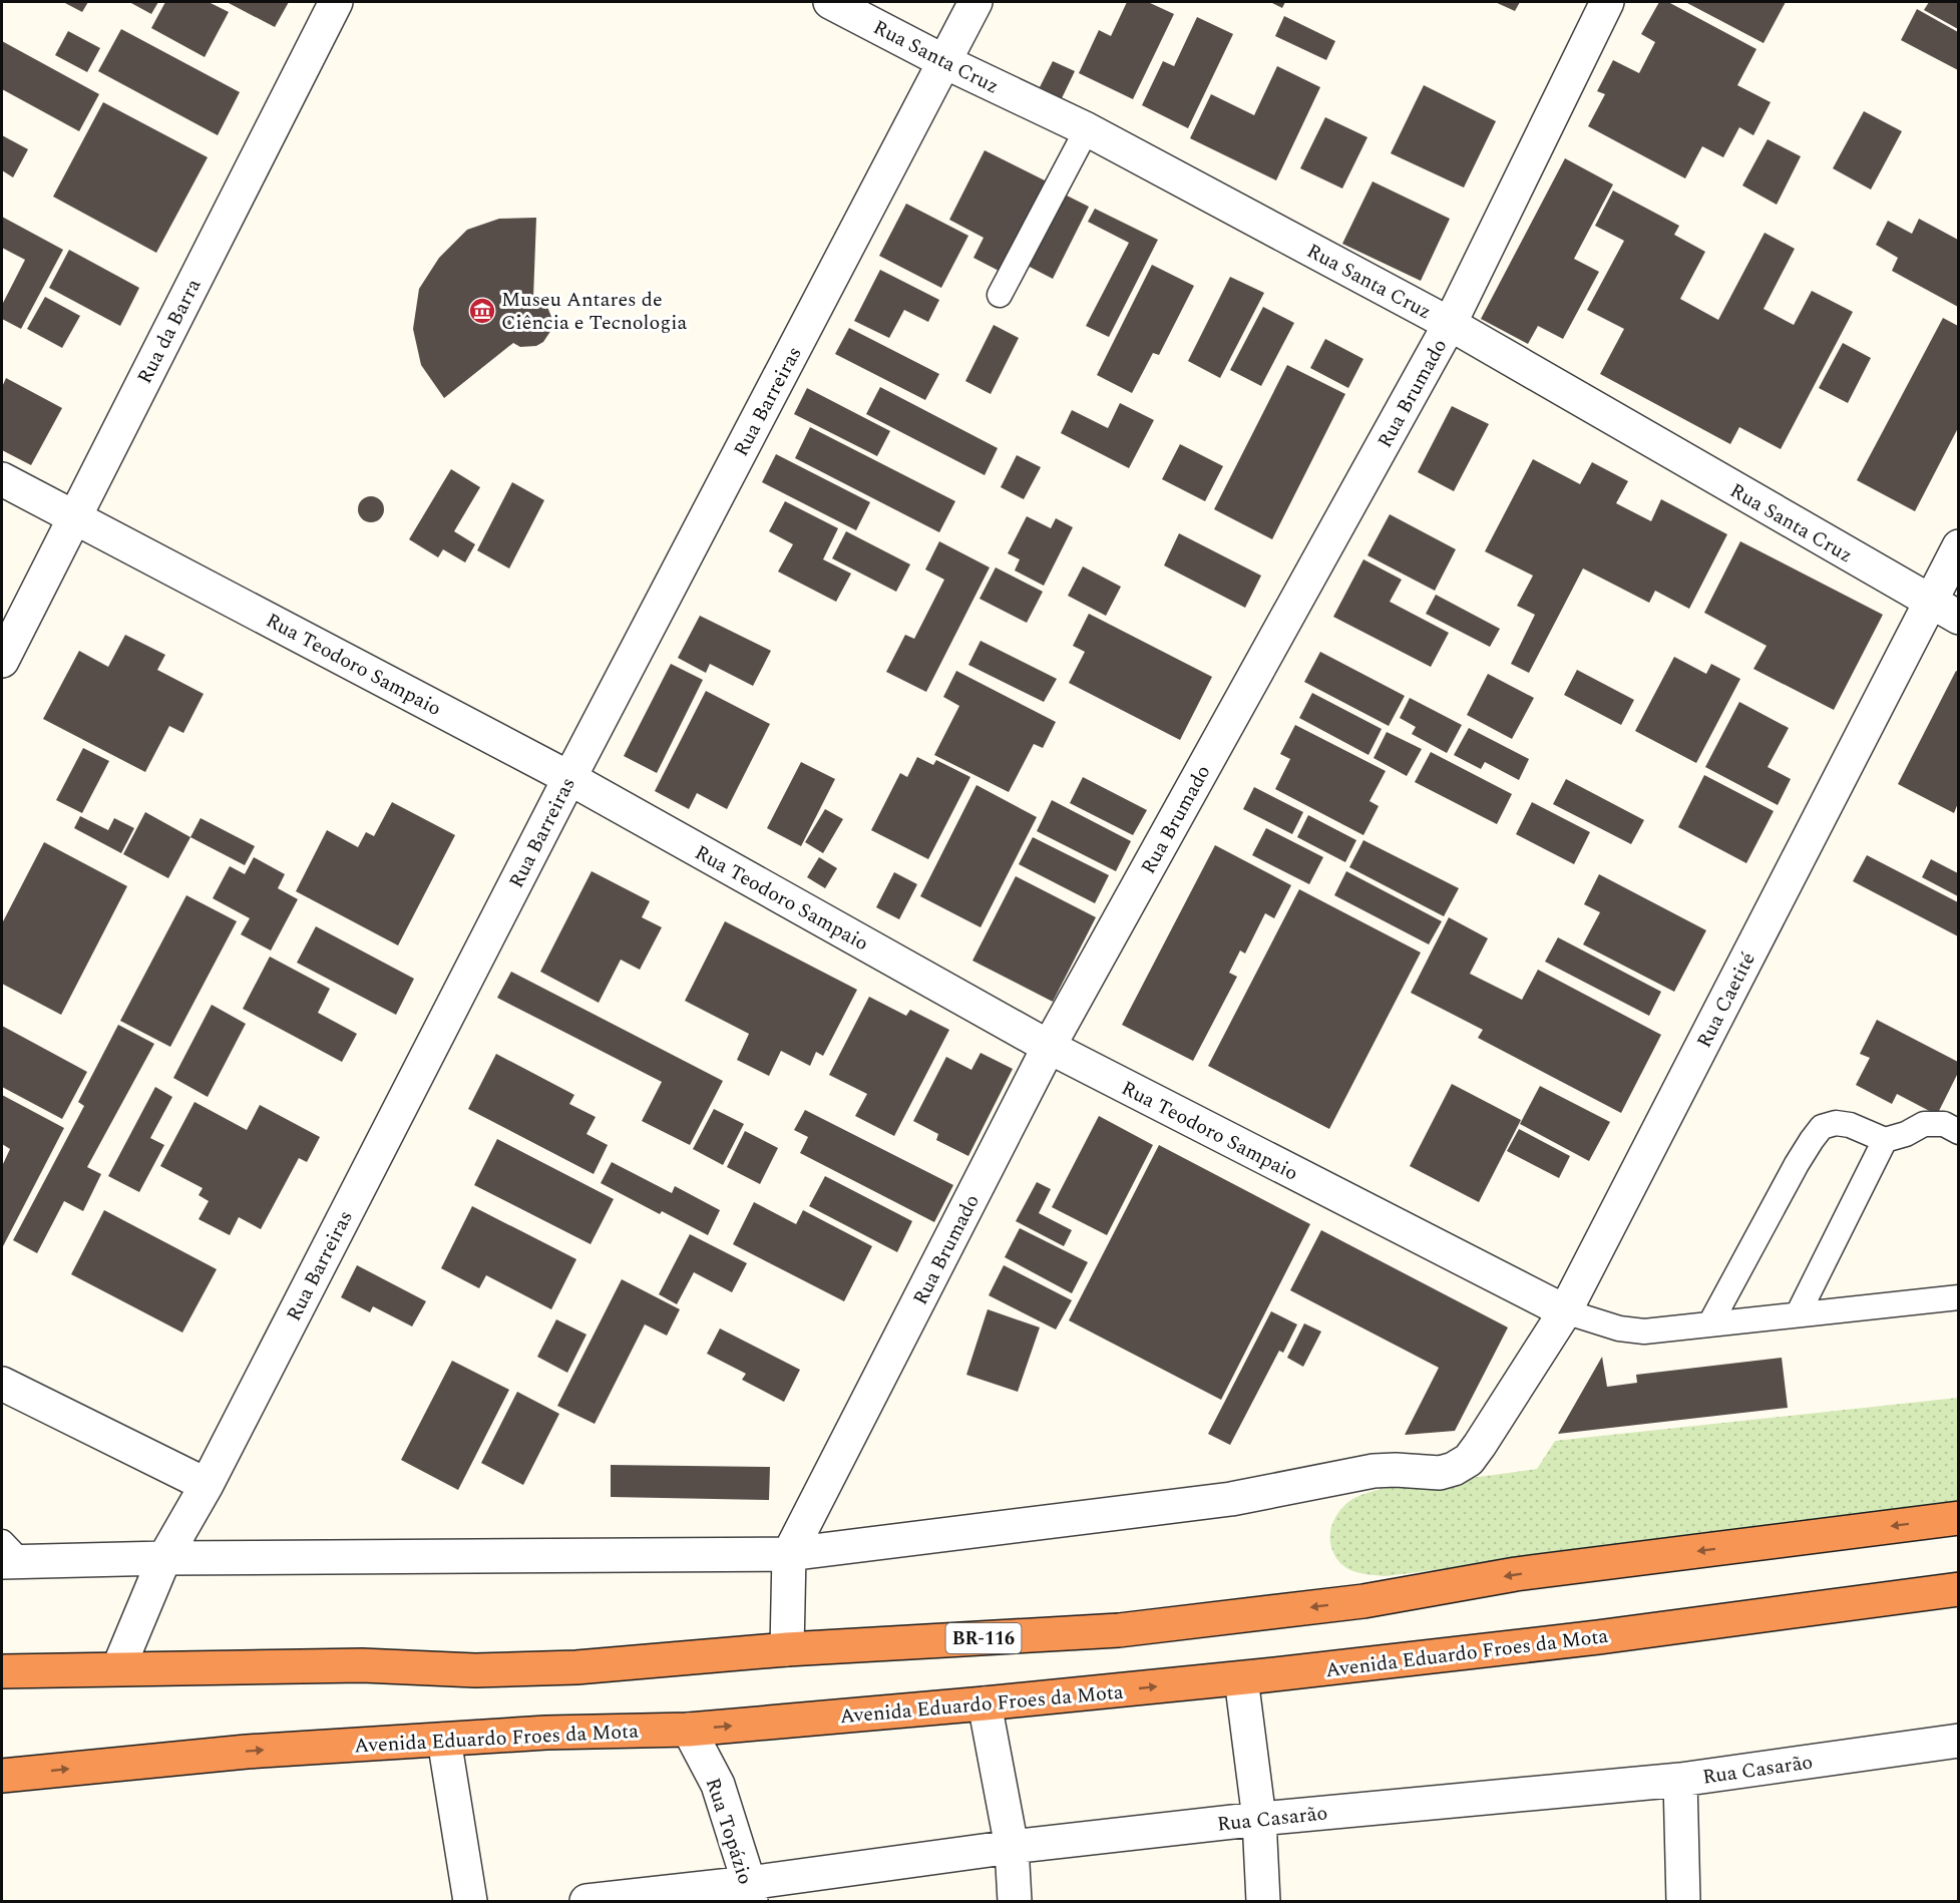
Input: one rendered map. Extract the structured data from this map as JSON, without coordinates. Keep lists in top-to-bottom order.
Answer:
{
  "streets": {
    "highway": ["BR-116", "Avenida Eduardo Froes da Mota"],
    "street": [
      "Rua Santa Cruz",
      "Rua da Barra",
      "Rua Brumado",
      "Rua Barreiras",
      "Rua Teodoro Sampaio",
      "Rua Caetité",
      "Rua Casarão",
      "Rua Topázio"
    ]
  },
  "crossings": [
    ["Rua Santa Cruz", "Rua Brumado"],
    ["Rua Santa Cruz", "Rua Barreiras"],
    ["Rua Santa Cruz", "Rua Caetité"],
    ["Rua da Barra", "Rua Teodoro Sampaio"],
    ["Rua Brumado", "Rua Teodoro Sampaio"],
    ["Rua Brumado", "Rua Caetité"],
    ["Rua Brumado", "BR-116"],
    ["Rua Barreiras", "Rua Teodoro Sampaio"],
    ["Rua Barreiras", "Rua Caetité"],
    ["Rua Barreiras", "BR-116"],
    ["Rua Teodoro Sampaio", "Rua Caetité"],
    ["Avenida Eduardo Froes da Mota", "Rua Topázio"],
    ["Rua Casarão", "Rua Topázio"]
  ],
  "places": {
    "museum": ["Museu Antares de Ciência e Tecnologia"]
  }
}
